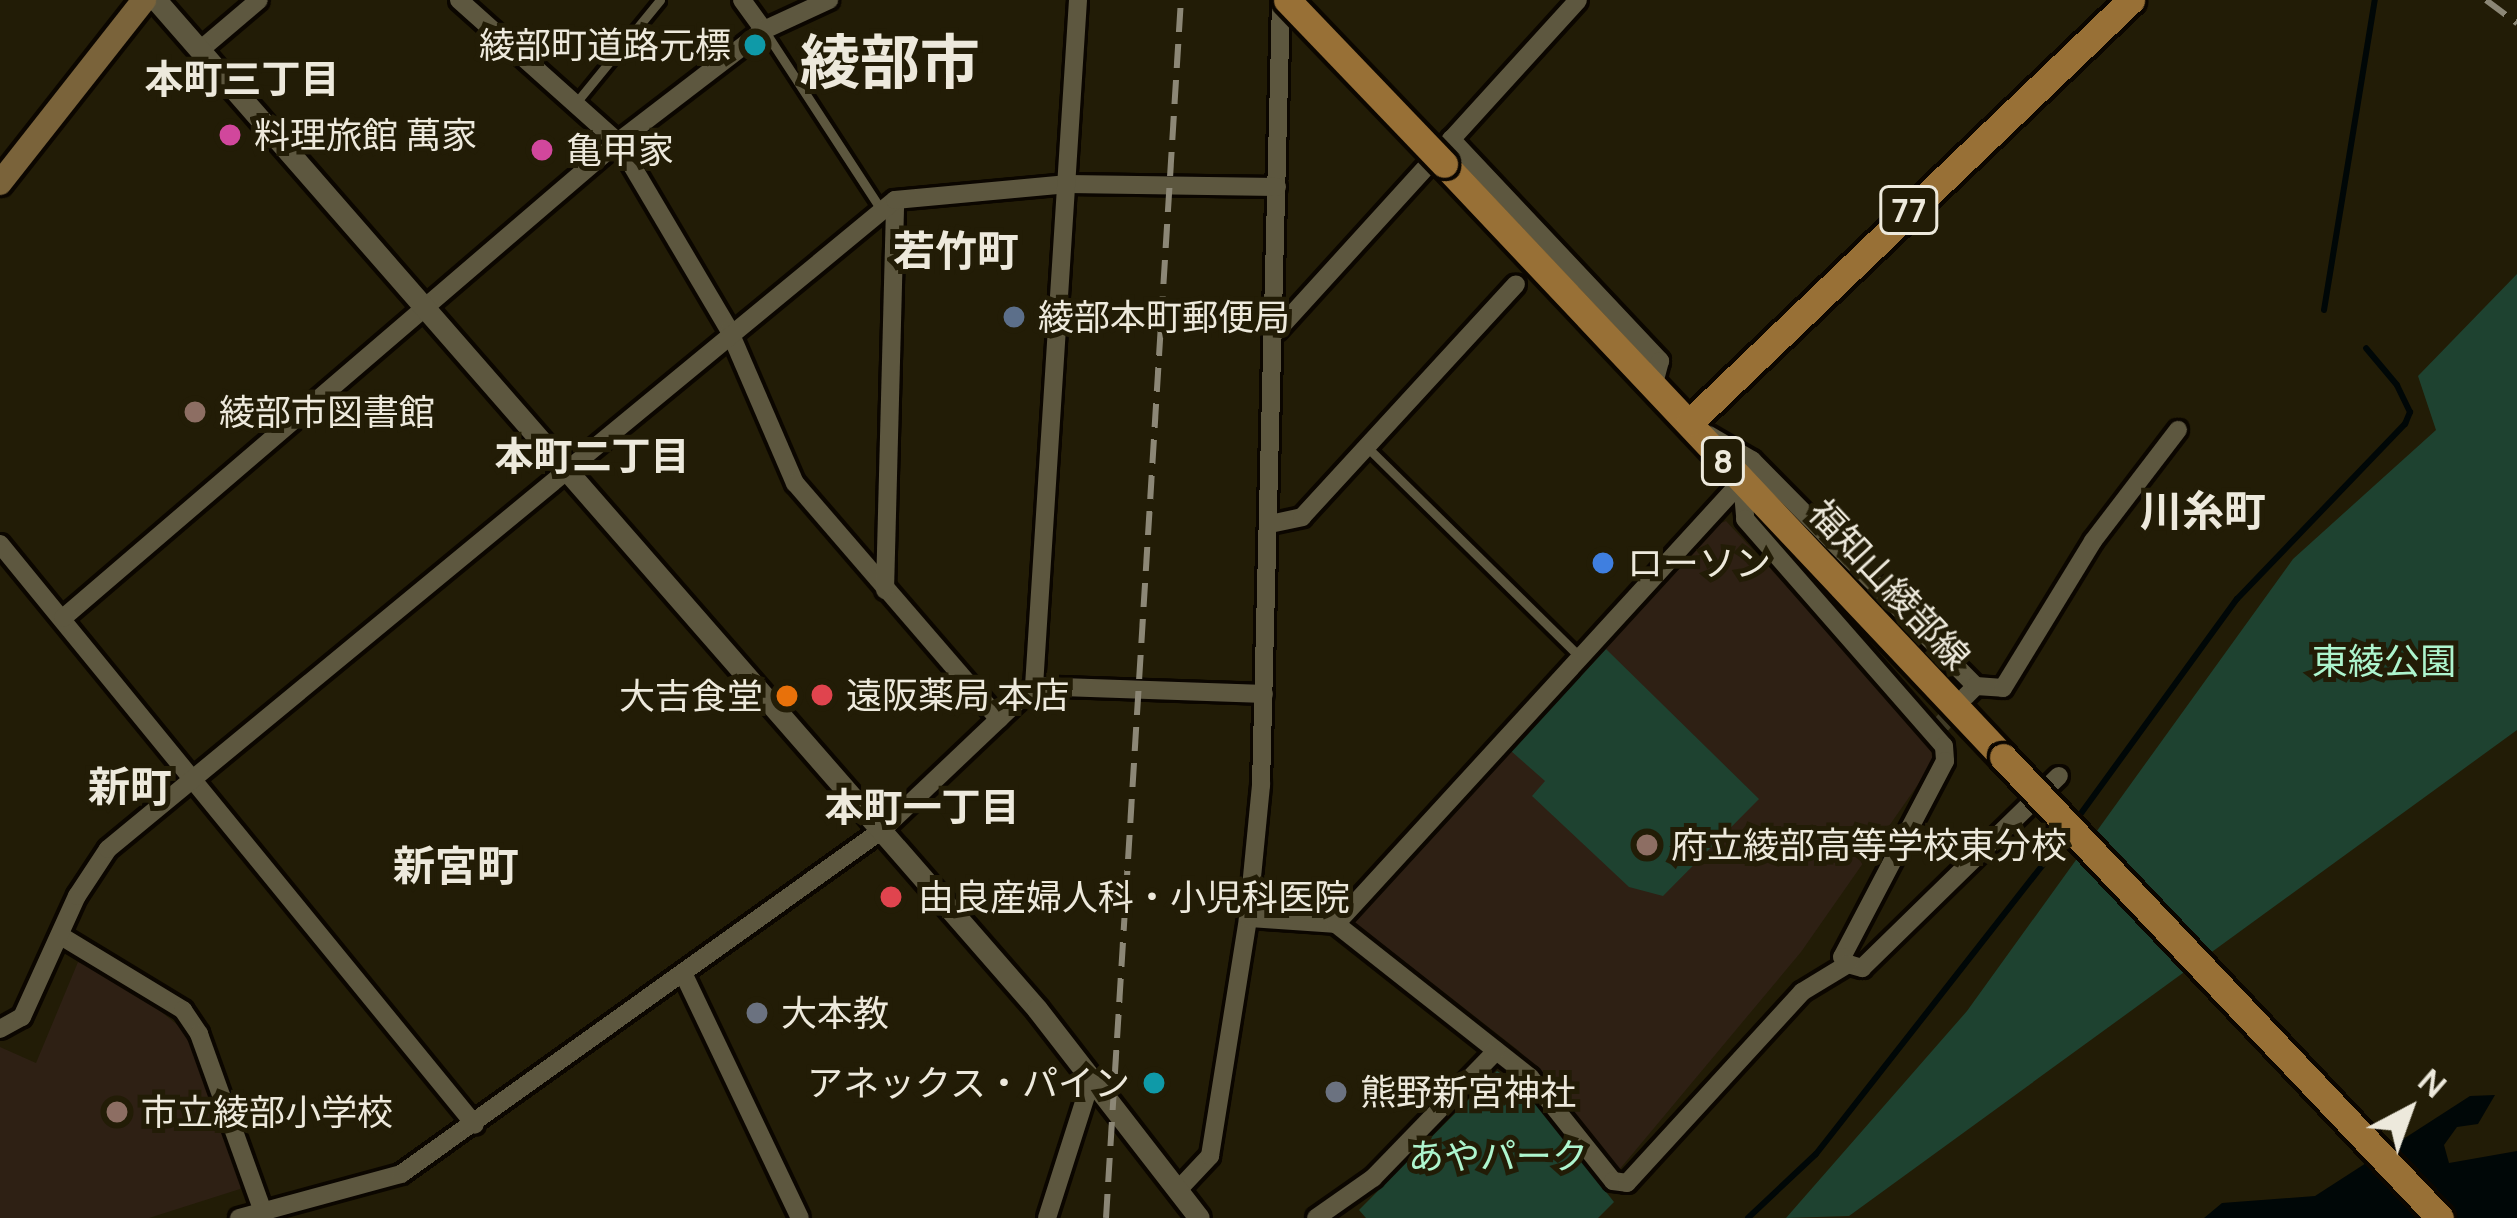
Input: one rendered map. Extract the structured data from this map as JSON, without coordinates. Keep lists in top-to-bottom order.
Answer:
{
  "streets": {
    "main road": ["77", "8", "福知山綾部線"]
  },
  "crossings": [
    ["77", "福知山綾部線"]
  ],
  "districts": [
    "綾部市",
    "本町三丁目",
    "若竹町",
    "本町二丁目",
    "川糸町",
    "新町",
    "本町一丁目",
    "新宮町"
  ],
  "parks": ["東綾公園", "あやパーク"],
  "places": [
    "綾部町道路元標",
    "料理旅館 萬家",
    "亀甲家",
    "綾部本町郵便局",
    "綾部市図書館",
    "ローソン",
    "遠阪薬局 本店",
    "大吉食堂",
    "府立綾部高等学校東分校",
    "由良産婦人科・小児科医院",
    "大本教",
    "アネックス・パイン",
    "熊野新宮神社",
    "市立綾部小学校"
  ],
  "north": "top right"
}
